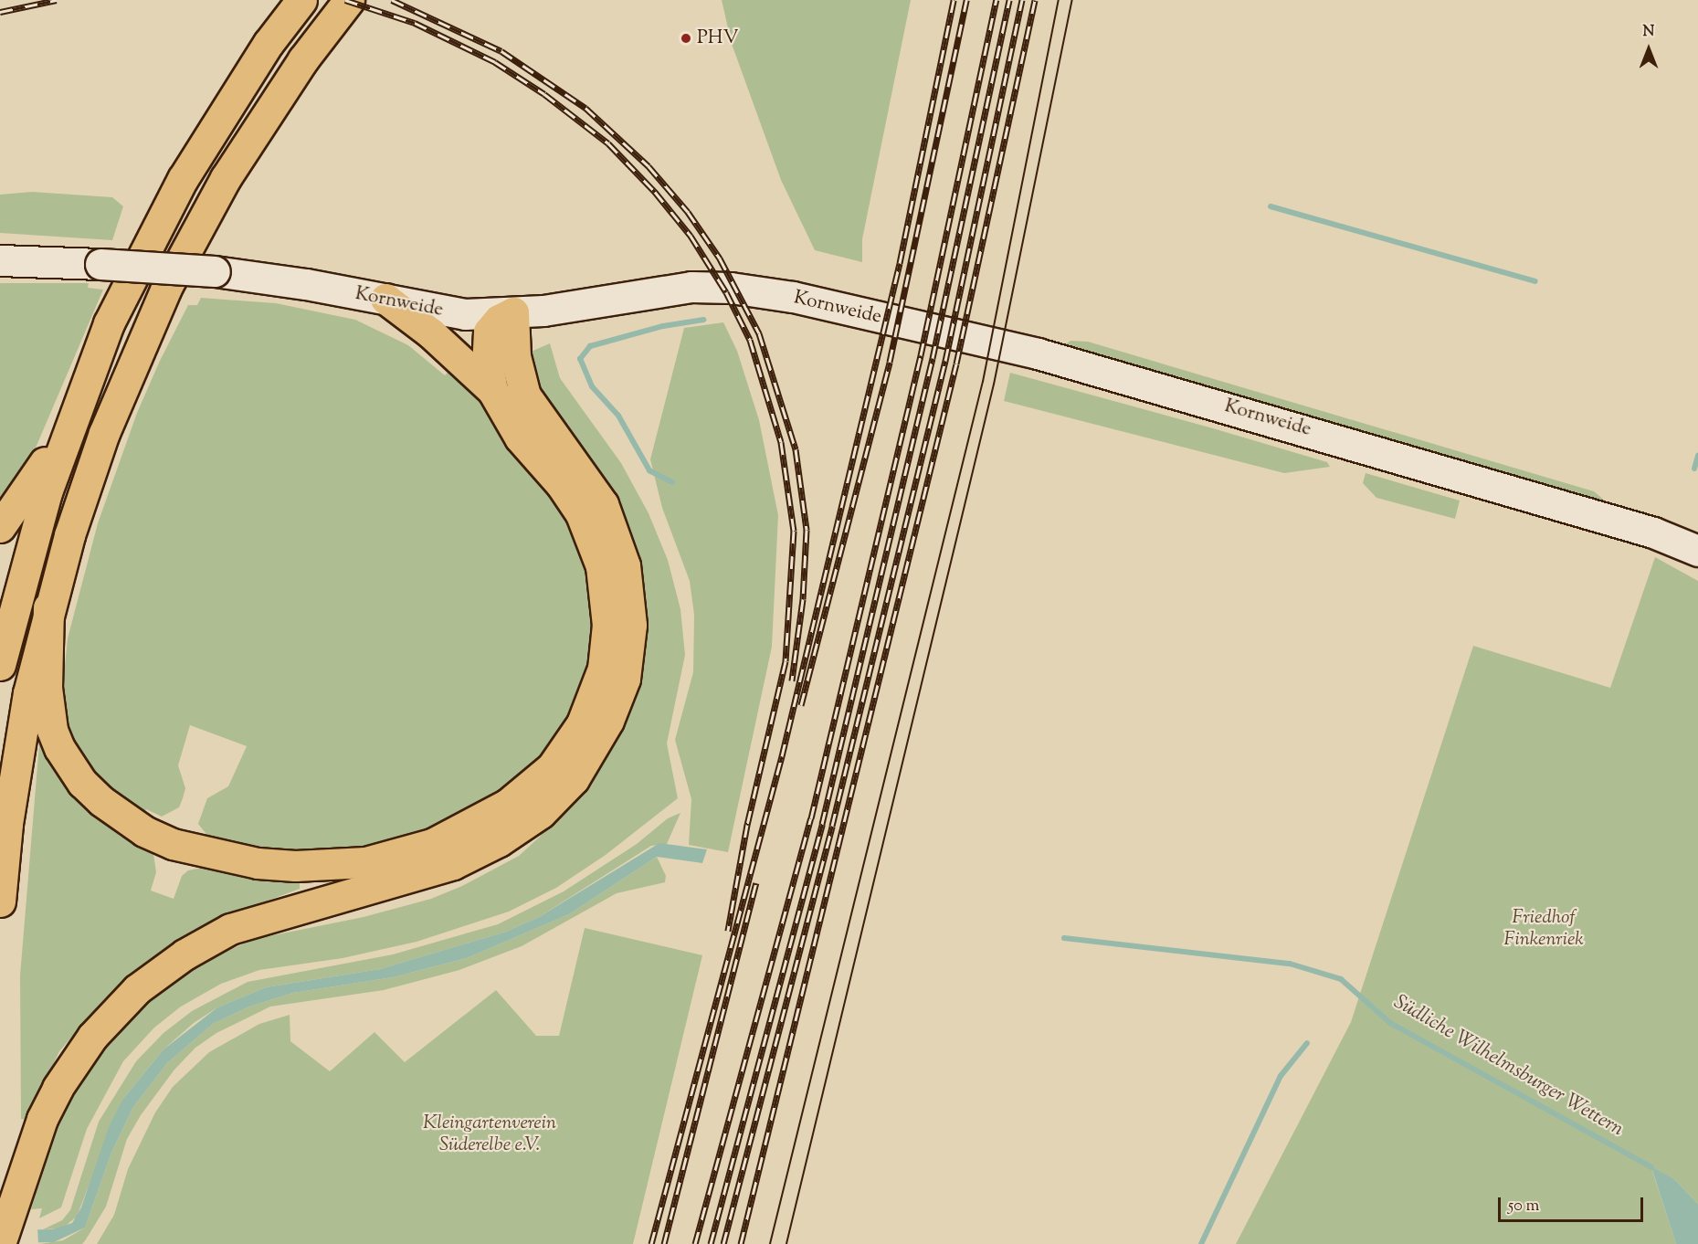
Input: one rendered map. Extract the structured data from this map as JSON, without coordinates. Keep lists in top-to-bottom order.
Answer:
{
  "streets": {
    "main road": ["Kornweide"]
  },
  "water": ["Südliche Wilhelmsburger Wettern"],
  "parks": ["Friedhof Finkenriek", "Kleingartenverein Süderelbe e.V."],
  "places": ["PHV"],
  "scale_bar": "50 m",
  "north": "top"
}
